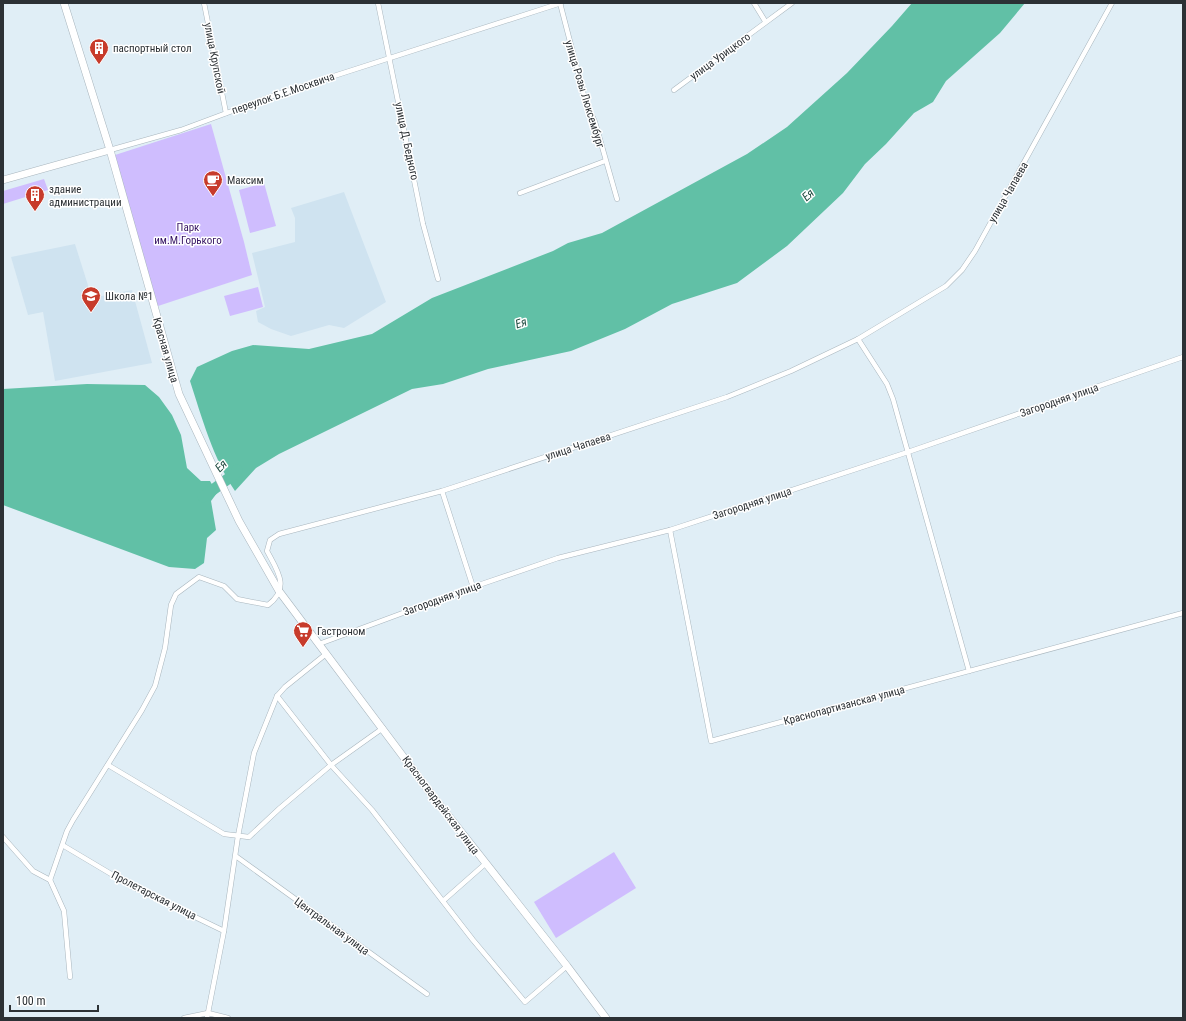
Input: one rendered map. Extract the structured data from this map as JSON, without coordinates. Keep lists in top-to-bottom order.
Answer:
{
  "streets": {
    "street": [
      "улица Урицкого",
      "улица Крупской",
      "переулок Б.Е.Москвича",
      "улица Розы Люксембург",
      "улица Д. Бедного",
      "улица Чапаева",
      "Красная улица",
      "Загородняя улица",
      "Краснопартизанская улица",
      "Красногвардейская улица",
      "Пролетарская улица",
      "Центральная улица"
    ]
  },
  "crossings": [
    ["улица Крупской", "переулок Б.Е.Москвича"],
    ["переулок Б.Е.Москвича", "улица Розы Люксембург"],
    ["переулок Б.Е.Москвича", "улица Д. Бедного"],
    ["переулок Б.Е.Москвича", "Красная улица"],
    ["улица Чапаева", "Красная улица"],
    ["улица Чапаева", "Красногвардейская улица"],
    ["Красная улица", "Красногвардейская улица"],
    ["Загородняя улица", "Краснопартизанская улица"],
    ["Загородняя улица", "Красногвардейская улица"]
  ],
  "water": ["Ея"],
  "parks": ["Парк им.М.Горького"],
  "places": {
    "building": ["паспортный стол", "здание администрации"],
    "cafe": ["Максим"],
    "school or university": ["Школа №1"],
    "supermarket": ["Гастроном"]
  },
  "scale_bar": "100 m"
}
